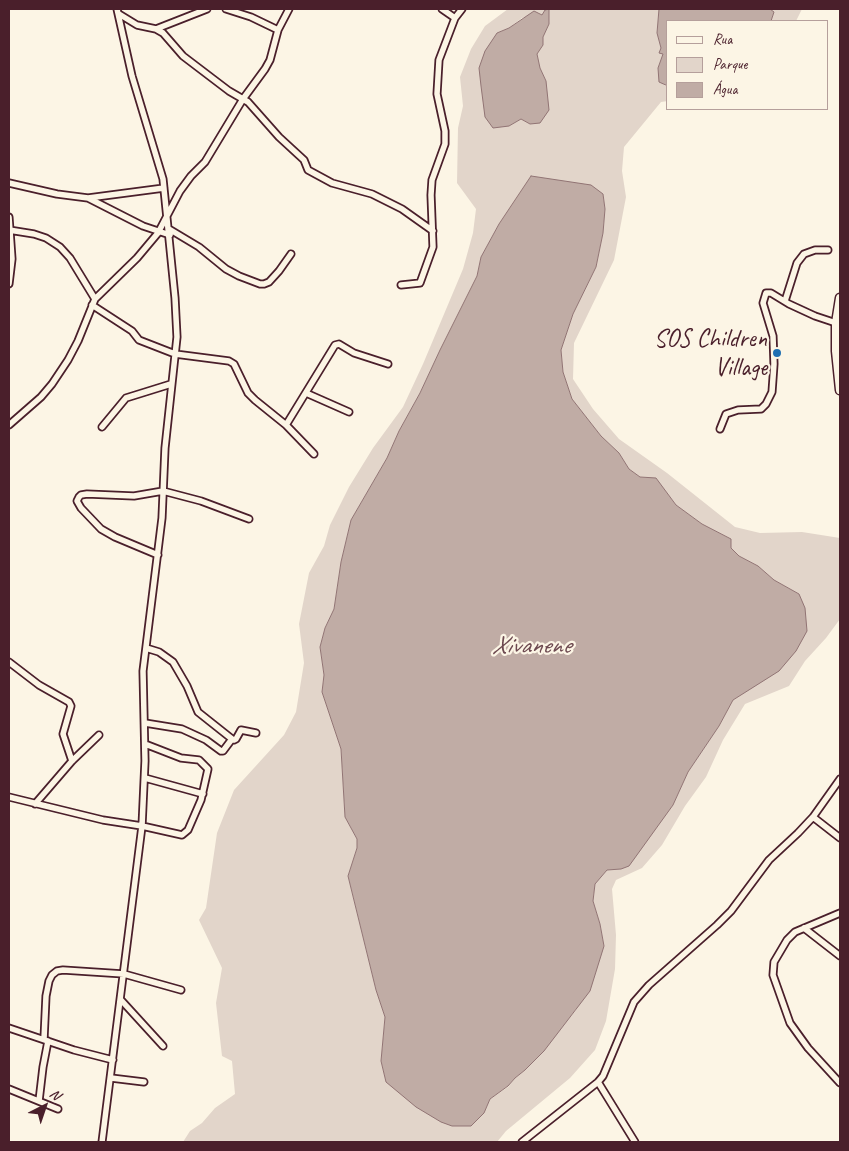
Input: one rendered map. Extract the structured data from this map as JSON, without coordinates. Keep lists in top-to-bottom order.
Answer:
{
  "water": ["Xivanene"],
  "places": ["SOS Children Village"],
  "legend": ["Rua", "Parque", "Água"],
  "north": "top right"
}
